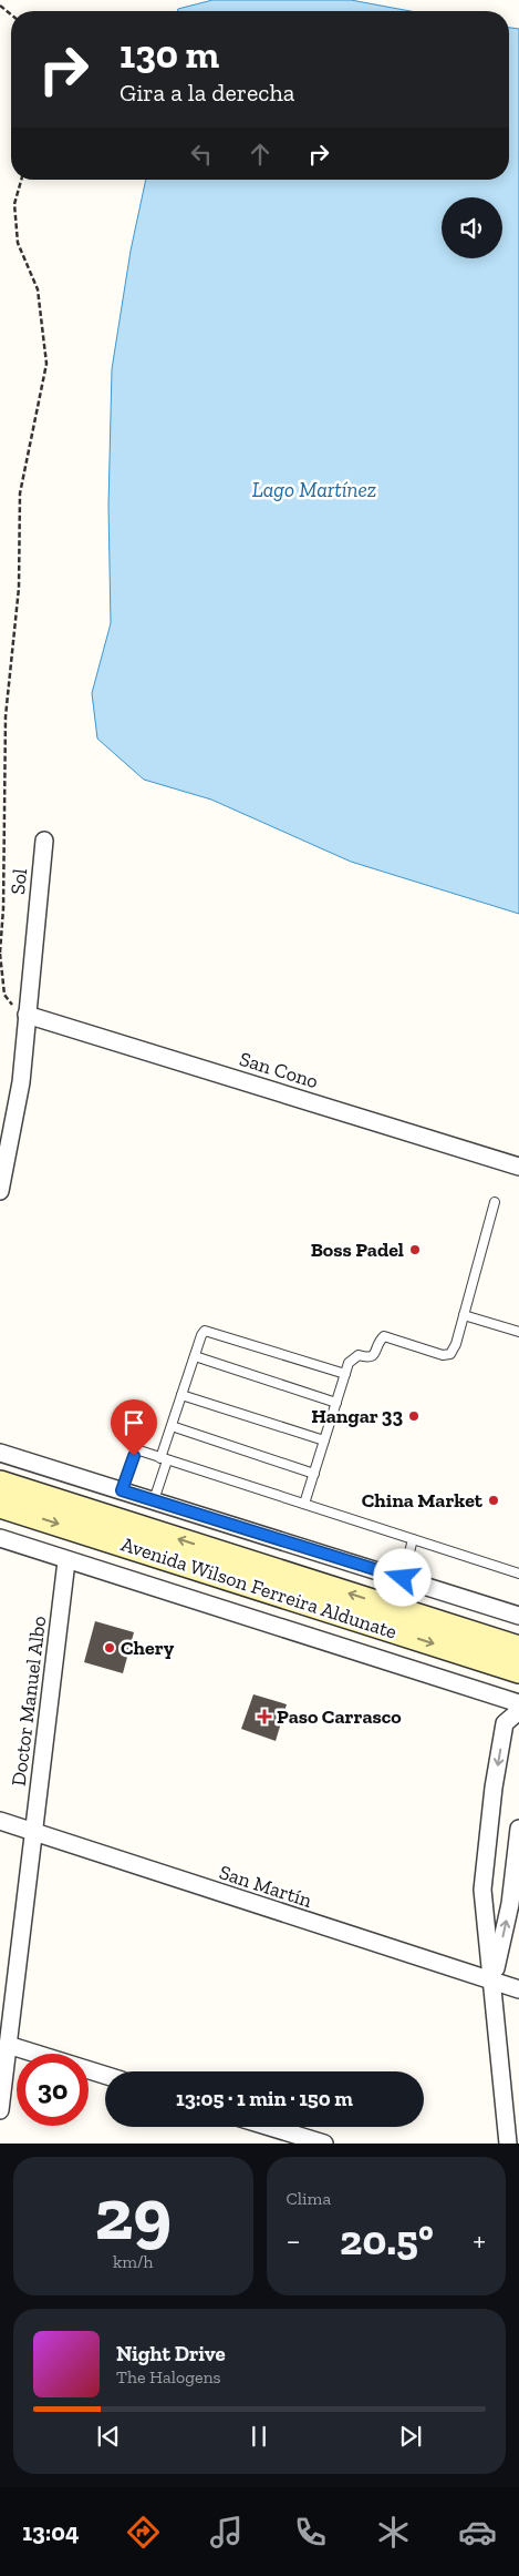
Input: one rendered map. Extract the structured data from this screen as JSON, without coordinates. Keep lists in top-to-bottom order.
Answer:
{
  "streets": {
    "main road": ["Avenida Wilson Ferreira Aldunate"],
    "street": [
      "Sol",
      "San Cono",
      "Doctor Manuel Albo",
      "San Martín"
    ]
  },
  "crossings": [
    ["Sol", "San Cono"],
    ["Avenida Wilson Ferreira Aldunate", "Doctor Manuel Albo"],
    ["Doctor Manuel Albo", "San Martín"]
  ],
  "water": ["Lago Martínez"],
  "places": {
    "other": [
      "Boss Padel",
      "Hangar 33",
      "China Market",
      "Chery"
    ],
    "health": ["Paso Carrasco"]
  },
  "page": {
    "turn": ["130 m", "Gira a la derecha"],
    "limit": "30",
    "trip": "13:05 · 1 min · 150 m",
    "tile": [
      ["29", "km/h"],
      "Clima"
    ],
    "heat": ["−", "20.5°", "+"],
    "song": ["Night Drive", "The Halogens"],
    "tabs": "13:04"
  }
}
